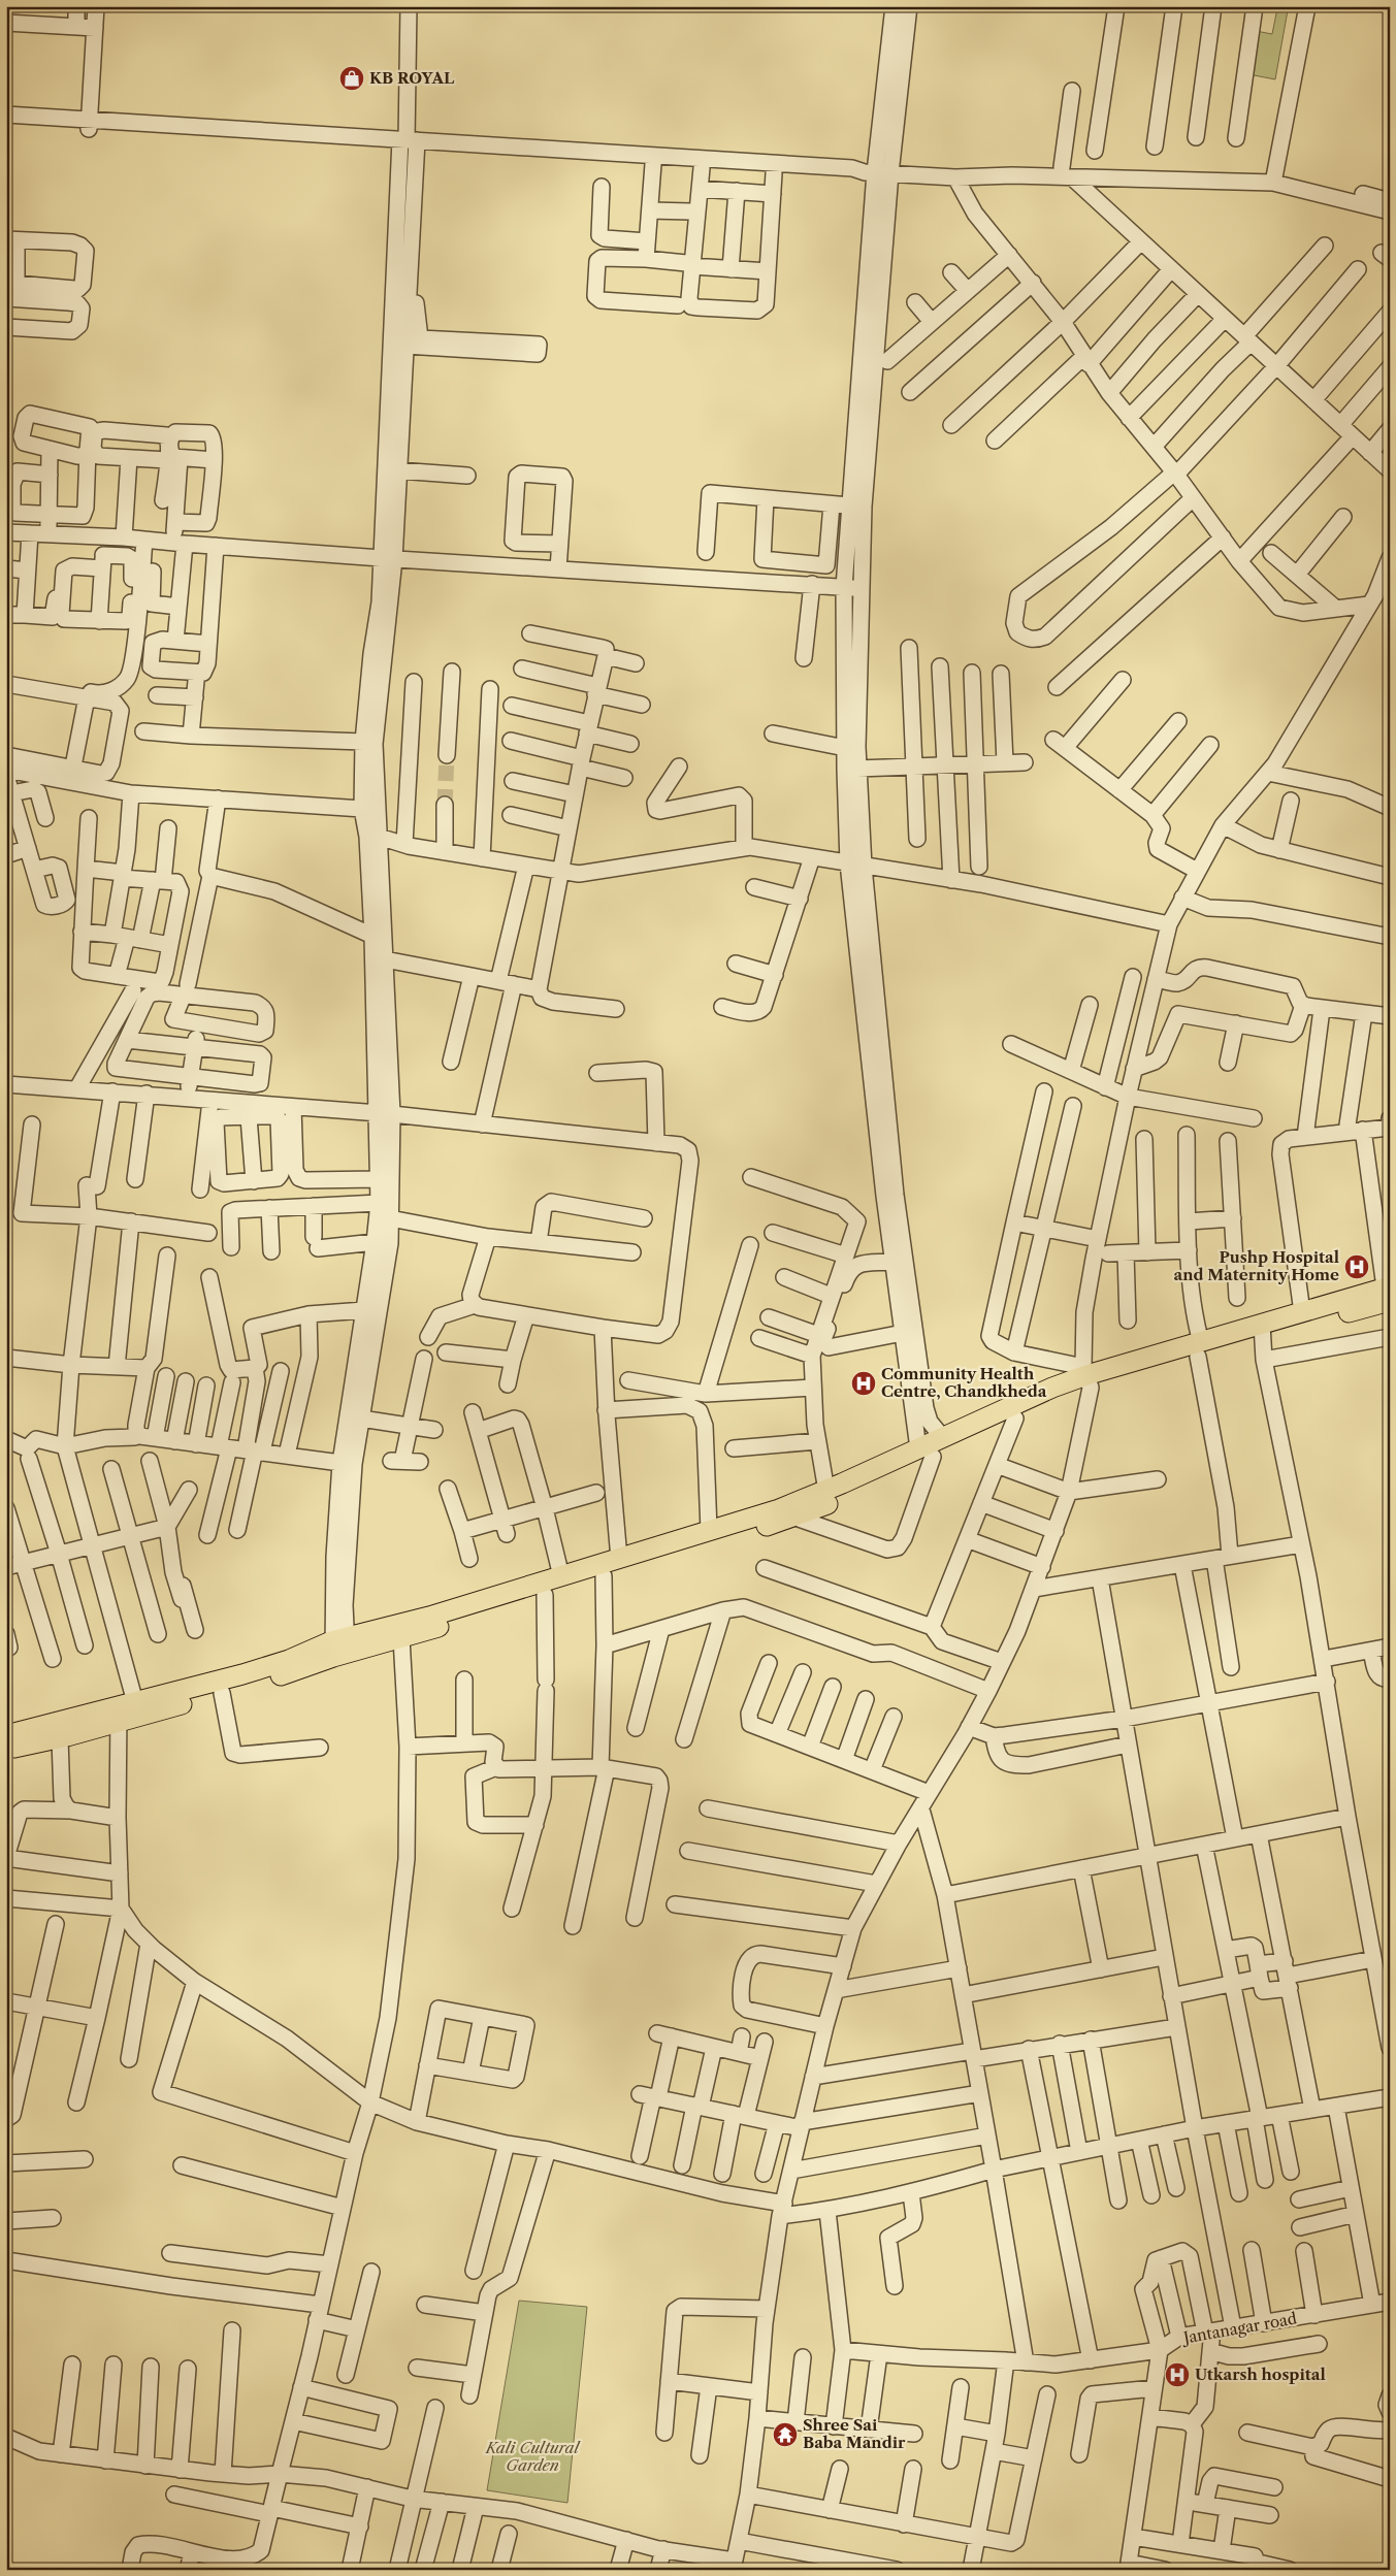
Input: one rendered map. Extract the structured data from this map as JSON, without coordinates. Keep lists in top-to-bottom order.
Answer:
{
  "streets": {
    "street": ["Jantanagar road"]
  },
  "parks": ["Kali Cultural Garden"],
  "places": {
    "shop": ["KB ROYAL"],
    "hospital": ["Pushp Hospital and Maternity Home", "Community Health Centre, Chandkheda", "Utkarsh hospital"],
    "temple": ["Shree Sai Baba Mandir"]
  }
}
